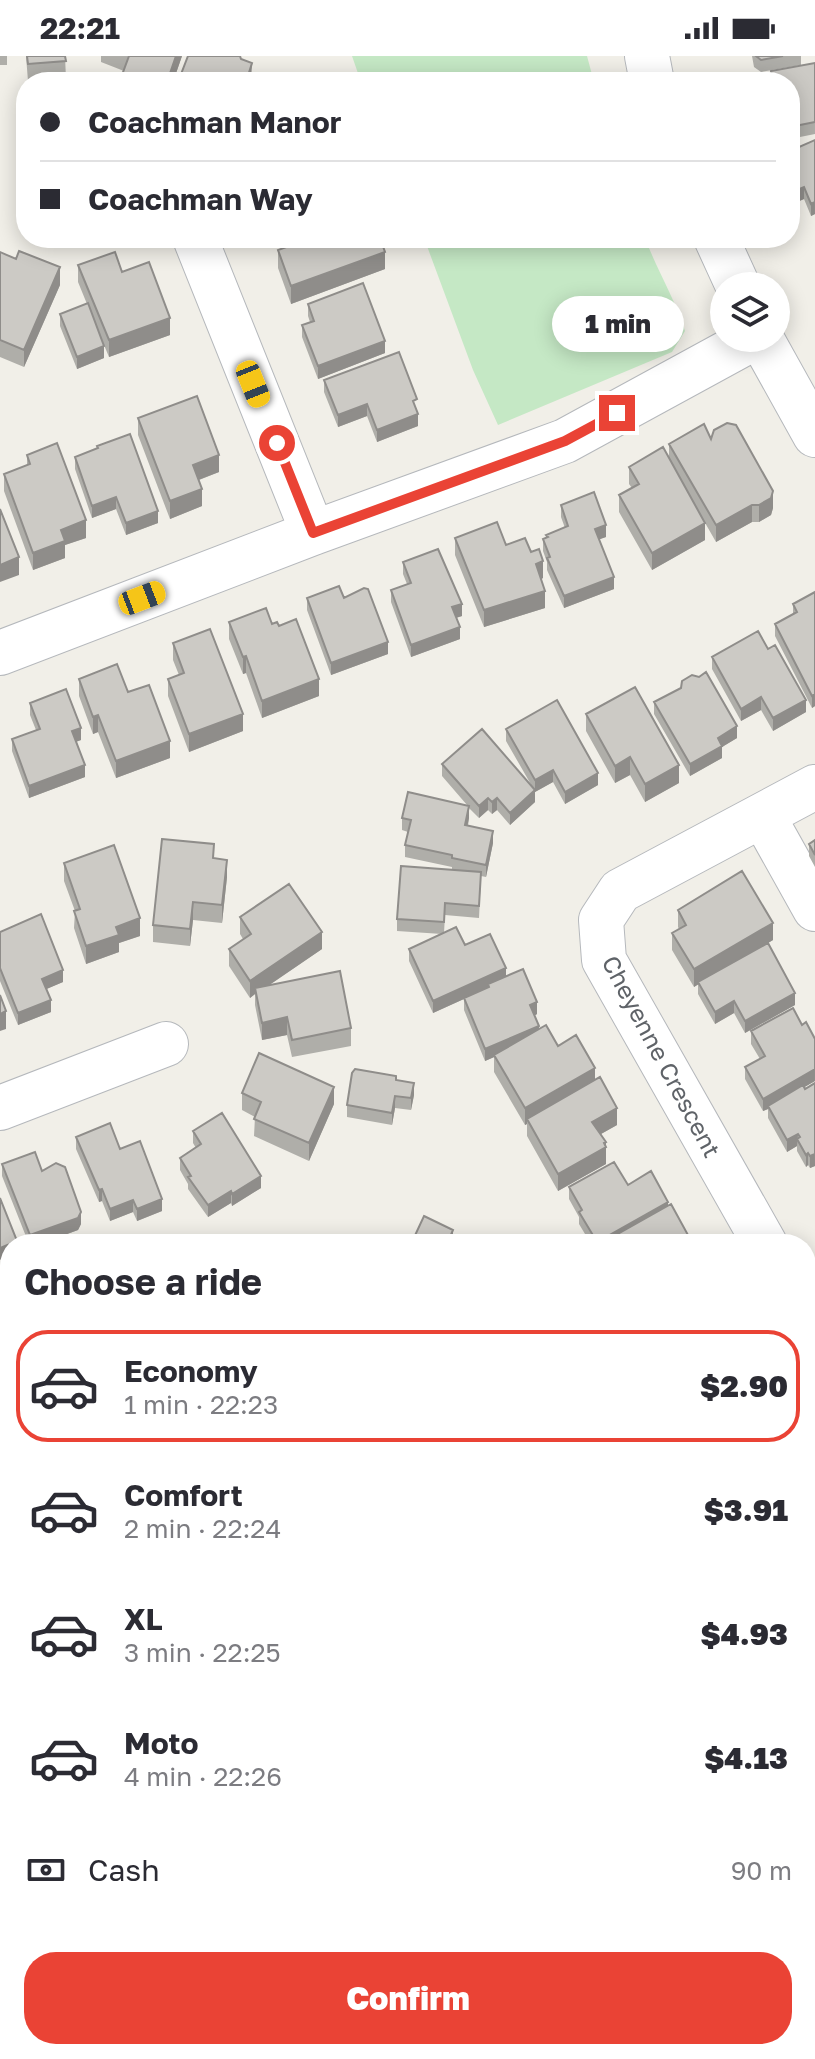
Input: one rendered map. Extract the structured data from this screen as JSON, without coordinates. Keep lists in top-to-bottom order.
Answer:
{
  "streets": {
    "street": ["Cheyenne Crescent"]
  },
  "page": {
    "status": "22:21",
    "banner": ["Coachman Manor", "Coachman Way"],
    "bubble": "1 min",
    "heading": "Choose a ride",
    "list": [
      {
        "name": "Economy",
        "note": "1 min · 22:23",
        "value": "$2.90"
      },
      {
        "name": "Comfort",
        "note": "2 min · 22:24",
        "value": "$3.91"
      },
      {
        "name": "XL",
        "note": "3 min · 22:25",
        "value": "$4.93"
      },
      {
        "name": "Moto",
        "note": "4 min · 22:26",
        "value": "$4.13"
      }
    ],
    "pay": ["Cash", "90 m"],
    "buttons": "Confirm"
  }
}
